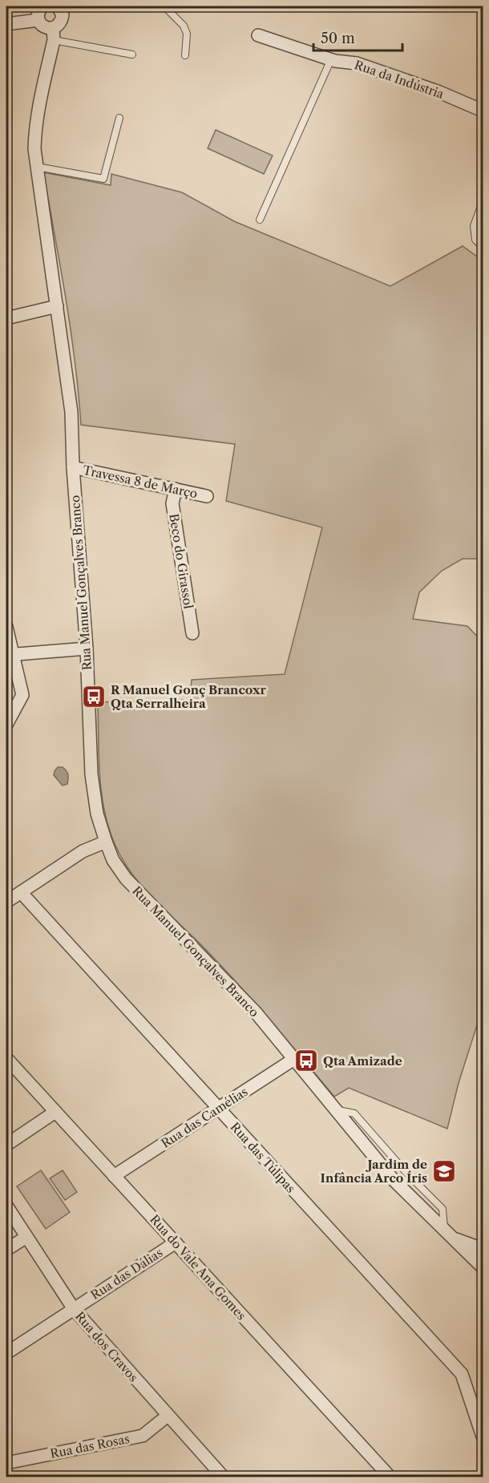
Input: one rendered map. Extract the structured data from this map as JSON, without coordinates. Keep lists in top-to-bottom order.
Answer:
{
  "streets": {
    "street": [
      "Rua da Indústria",
      "Travessa 8 de Março",
      "Beco do Girassol",
      "Rua Manuel Gonçalves Branco",
      "Rua das Camélias",
      "Rua das Túlipas",
      "Rua do Vale Ana Gomes",
      "Rua das Dálias",
      "Rua dos Cravos",
      "Rua das Rosas"
    ]
  },
  "crossings": [
    ["Travessa 8 de Março", "Beco do Girassol"],
    ["Travessa 8 de Março", "Rua Manuel Gonçalves Branco"],
    ["Rua Manuel Gonçalves Branco", "Rua das Camélias"],
    ["Rua das Camélias", "Rua das Túlipas"],
    ["Rua das Camélias", "Rua do Vale Ana Gomes"],
    ["Rua do Vale Ana Gomes", "Rua das Dálias"],
    ["Rua das Dálias", "Rua dos Cravos"],
    ["Rua dos Cravos", "Rua das Rosas"]
  ],
  "places": {
    "bus stop": ["R Manuel Gonç Brancoxr Qta Serralheira", "Qta Amizade"],
    "school or university": ["Jardim de Infância Arco Íris"]
  },
  "scale_bar": "50 m"
}
